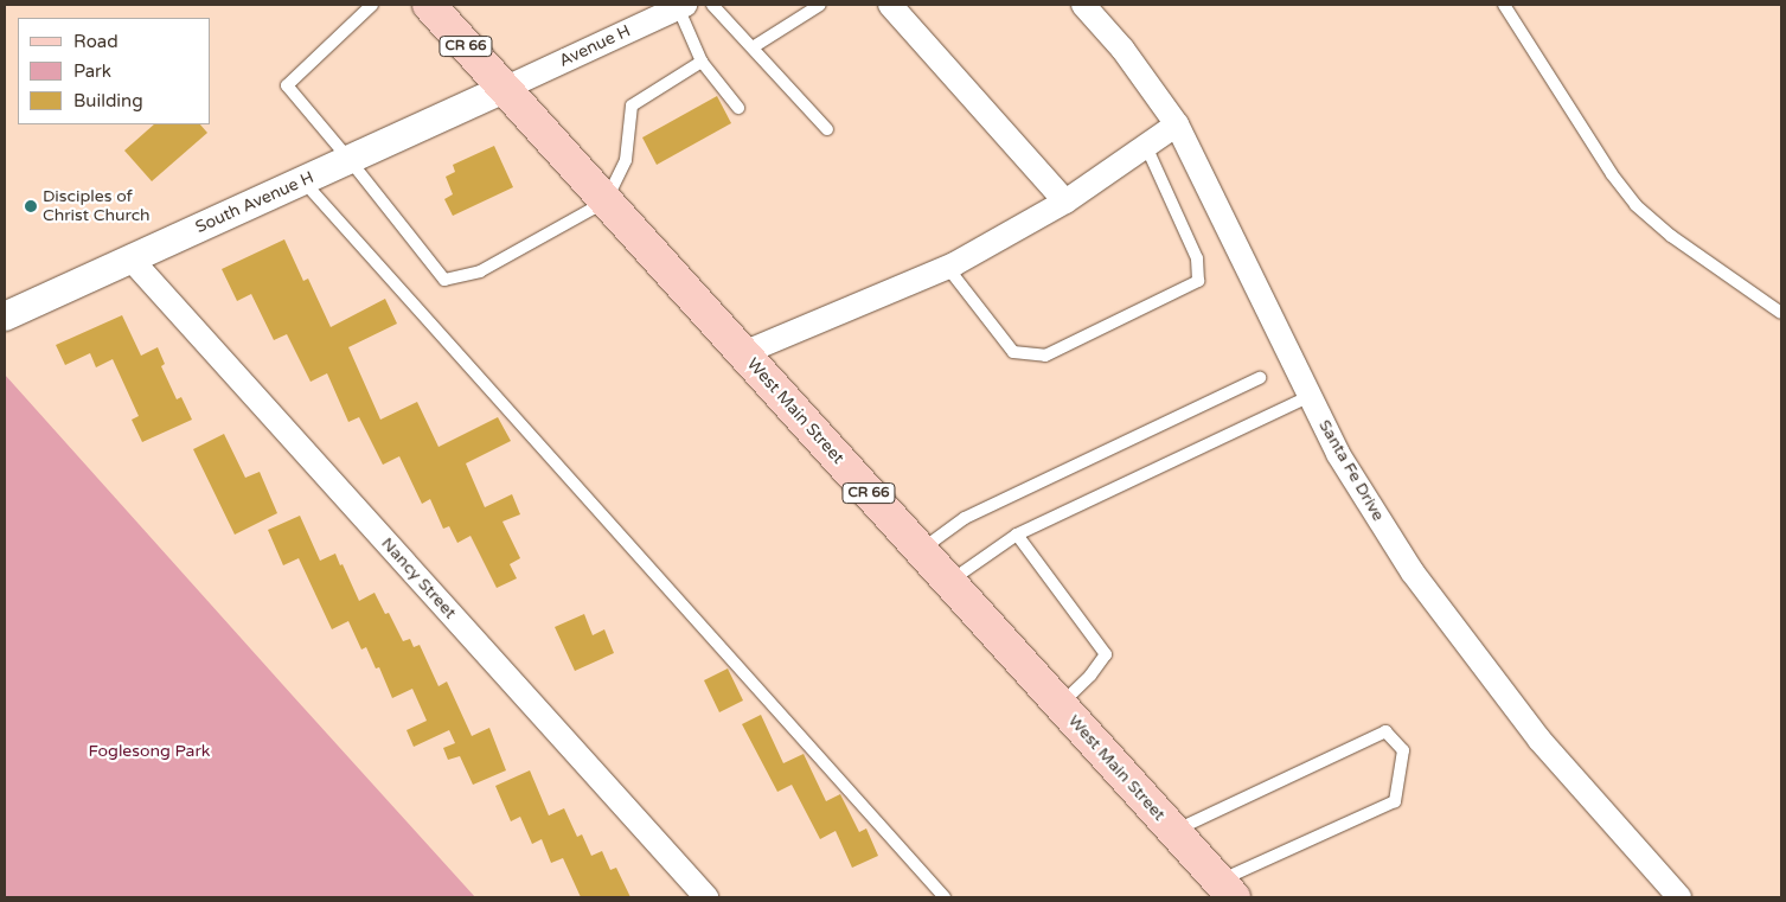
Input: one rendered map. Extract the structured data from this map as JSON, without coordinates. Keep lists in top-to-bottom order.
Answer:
{
  "streets": {
    "main road": ["CR 66", "West Main Street"],
    "street": [
      "Avenue H",
      "South Avenue H",
      "Santa Fe Drive",
      "Nancy Street"
    ]
  },
  "crossings": [
    ["Avenue H", "South Avenue H"],
    ["Avenue H", "West Main Street"],
    ["South Avenue H", "West Main Street"],
    ["South Avenue H", "Nancy Street"]
  ],
  "parks": ["Foglesong Park"],
  "places": ["Disciples of Christ Church"],
  "legend": ["Road", "Park", "Building"]
}
